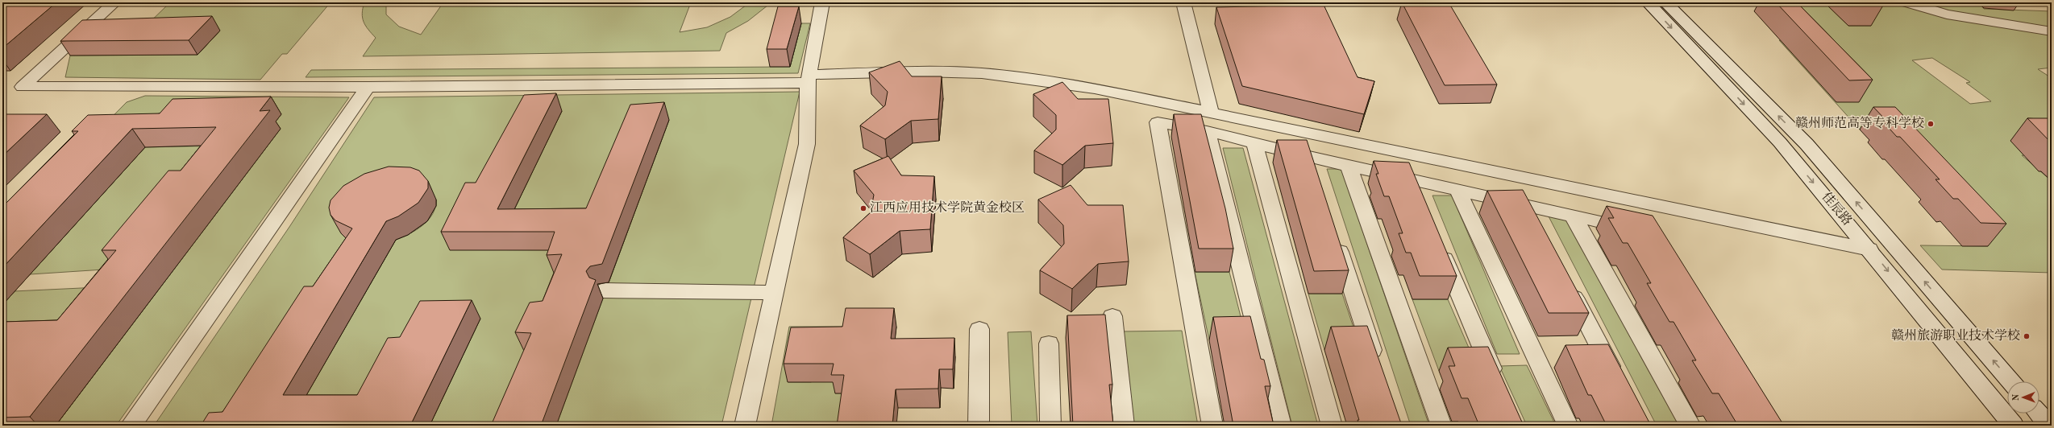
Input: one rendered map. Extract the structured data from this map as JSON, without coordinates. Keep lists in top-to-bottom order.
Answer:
{
  "streets": {
    "street": ["佳辰路"]
  },
  "places": ["赣州师范高等专科学校", "江西应用技术学院黄金校区", "赣州旅游职业技术学校"],
  "north": "left"
}
